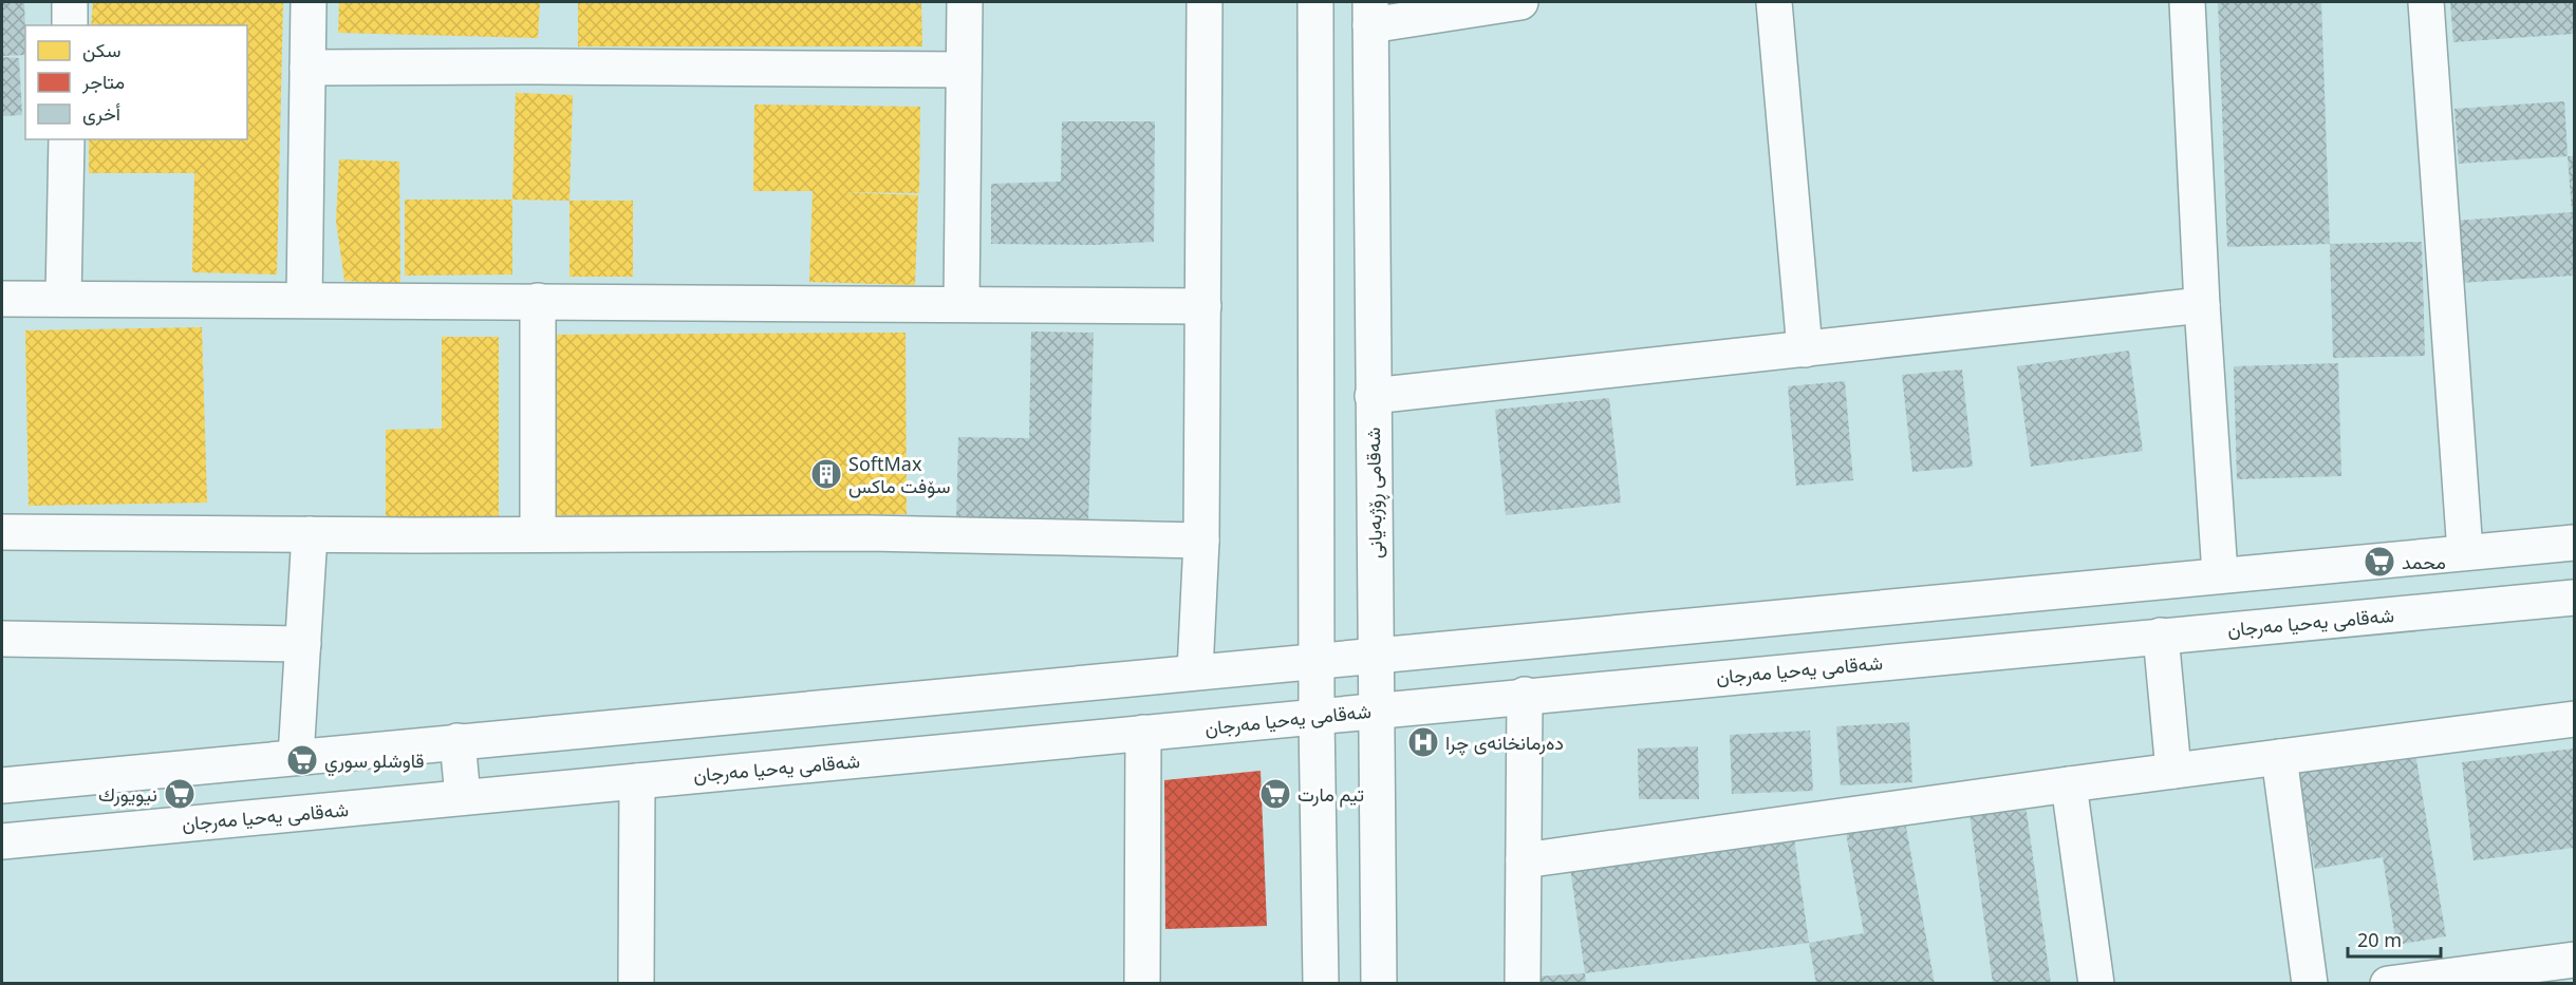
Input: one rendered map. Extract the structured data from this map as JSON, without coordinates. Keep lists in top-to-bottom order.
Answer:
{
  "streets": {
    "street": ["شەقامی ڕۆژبەیانی", "شەقامی یەحیا مەرجان"]
  },
  "crossings": [
    ["شەقامی ڕۆژبەیانی", "شەقامی یەحیا مەرجان"]
  ],
  "places": {
    "building": ["SoftMax سۆفت ماکس"],
    "supermarket": [
      "محمد",
      "قاوشلو سوري",
      "نيويورك",
      "تیم مارت"
    ],
    "hospital": ["دەرمانخانەی چرا"]
  },
  "legend": ["سكن", "متاجر", "أخرى"],
  "scale_bar": "20 m"
}
